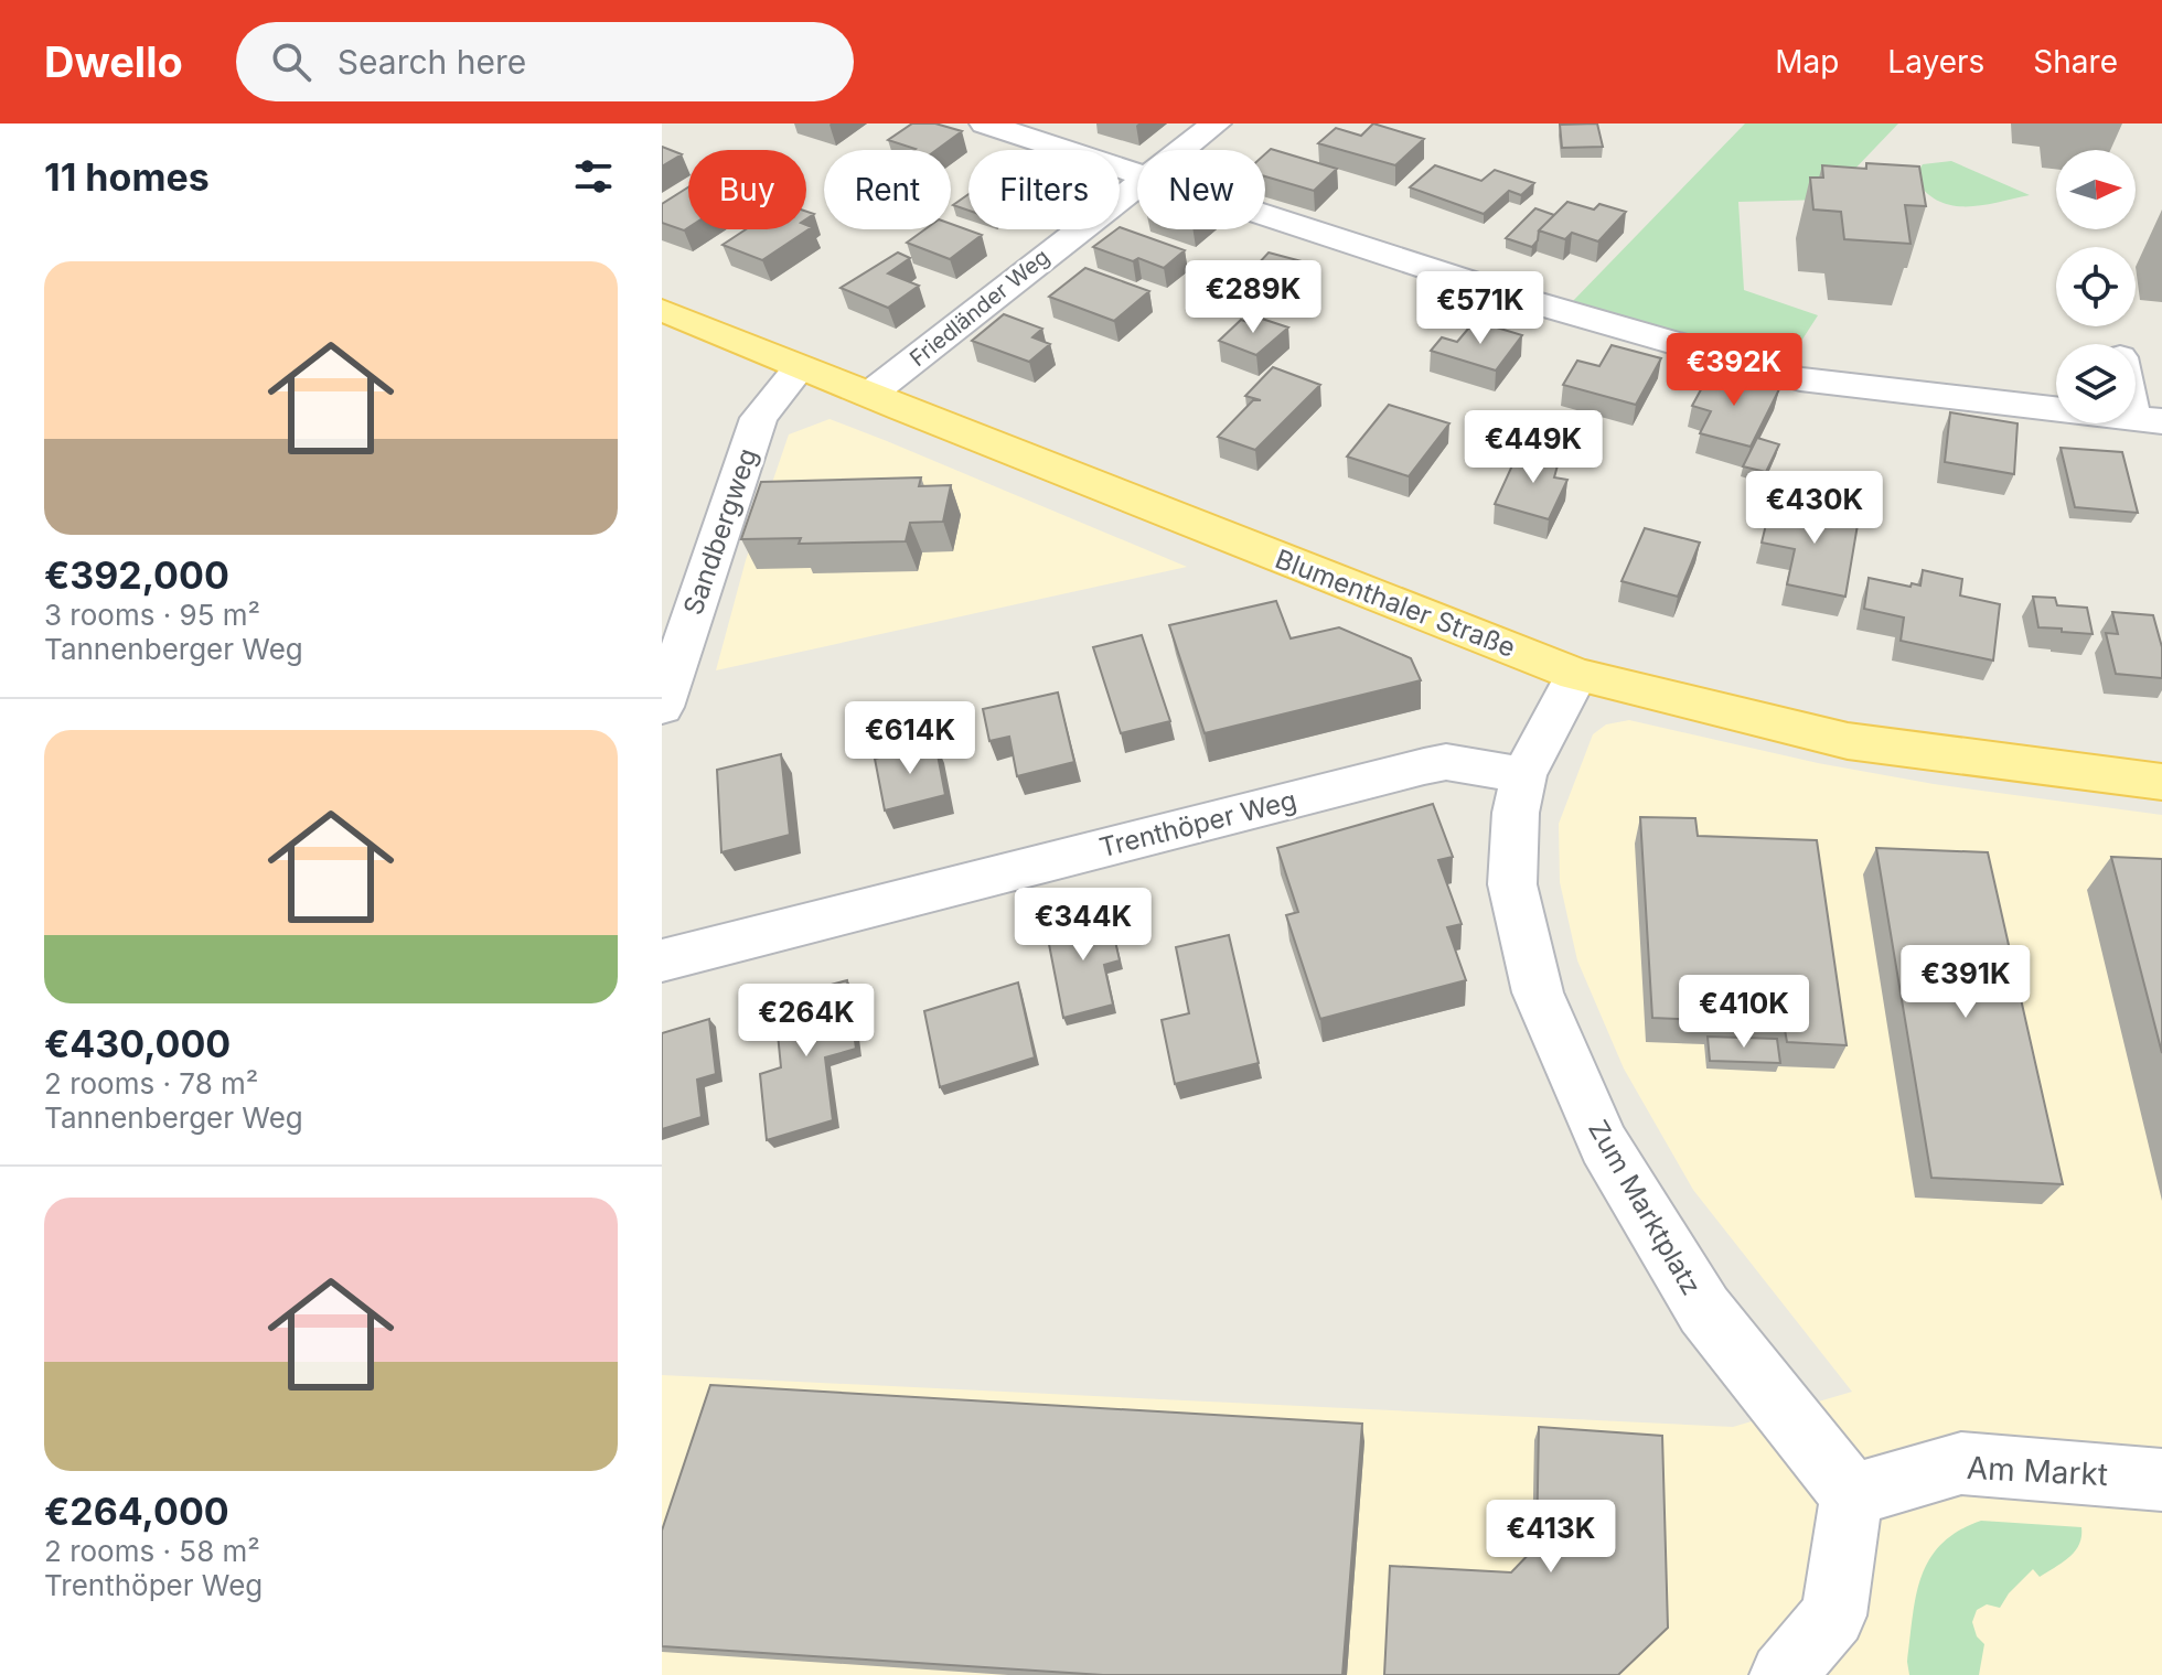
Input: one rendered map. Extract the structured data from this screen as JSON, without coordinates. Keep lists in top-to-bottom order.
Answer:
{
  "streets": {
    "main road": ["Blumenthaler Straße"],
    "street": [
      "Friedländer Weg",
      "Sandbergweg",
      "Trenthöper Weg",
      "Zum Marktplatz",
      "Am Markt"
    ]
  },
  "crossings": [
    ["Friedländer Weg", "Blumenthaler Straße"],
    ["Sandbergweg", "Blumenthaler Straße"],
    ["Trenthöper Weg", "Zum Marktplatz"],
    ["Zum Marktplatz", "Am Markt"]
  ],
  "north": "right",
  "page": {
    "header": "Dwello",
    "search": "Search here",
    "nav": ["Map", "Layers", "Share"],
    "heading": "11 homes",
    "chip": [
      "Buy",
      "Rent",
      "Filters",
      "New"
    ],
    "list": [
      {
        "name": "€392,000",
        "note": "3 rooms · 95 m² · Tannenberger Weg"
      },
      {
        "name": "€430,000",
        "note": "2 rooms · 78 m² · Tannenberger Weg"
      },
      {
        "name": "€264,000",
        "note": "2 rooms · 58 m² · Trenthöper Weg"
      }
    ],
    "price": [
      "€289K",
      "€571K",
      "€392K",
      "€449K",
      "€430K",
      "€614K",
      "€344K",
      "€391K",
      "€410K",
      "€264K",
      "€413K"
    ]
  }
}
